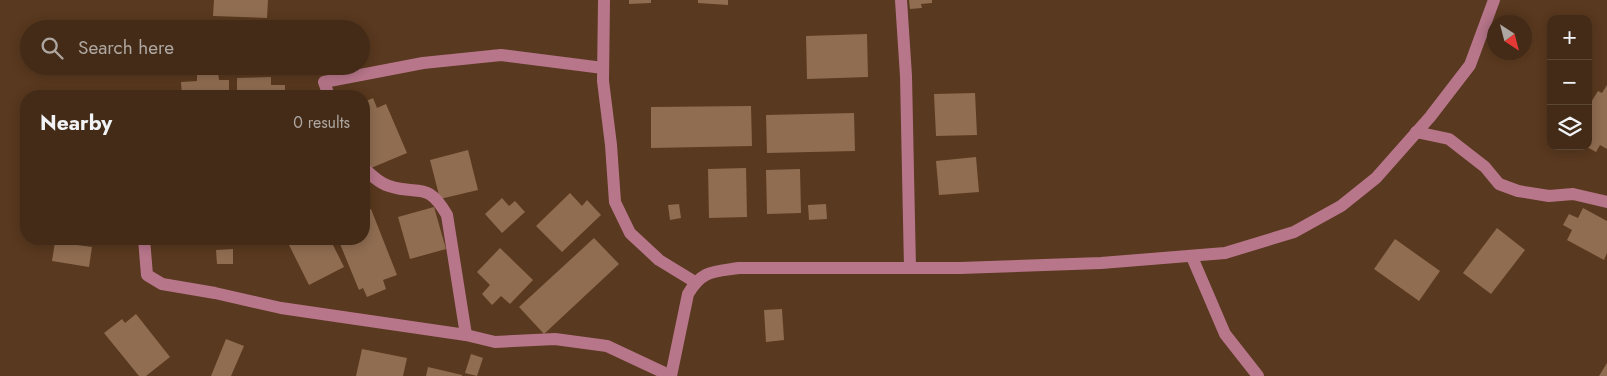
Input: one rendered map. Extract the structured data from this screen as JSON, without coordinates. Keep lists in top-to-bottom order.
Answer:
{
  "north": "bottom right",
  "page": {
    "map_buttons": ["+", "−"],
    "search": "Search here",
    "heading": ["Nearby", "0 results"]
  }
}
